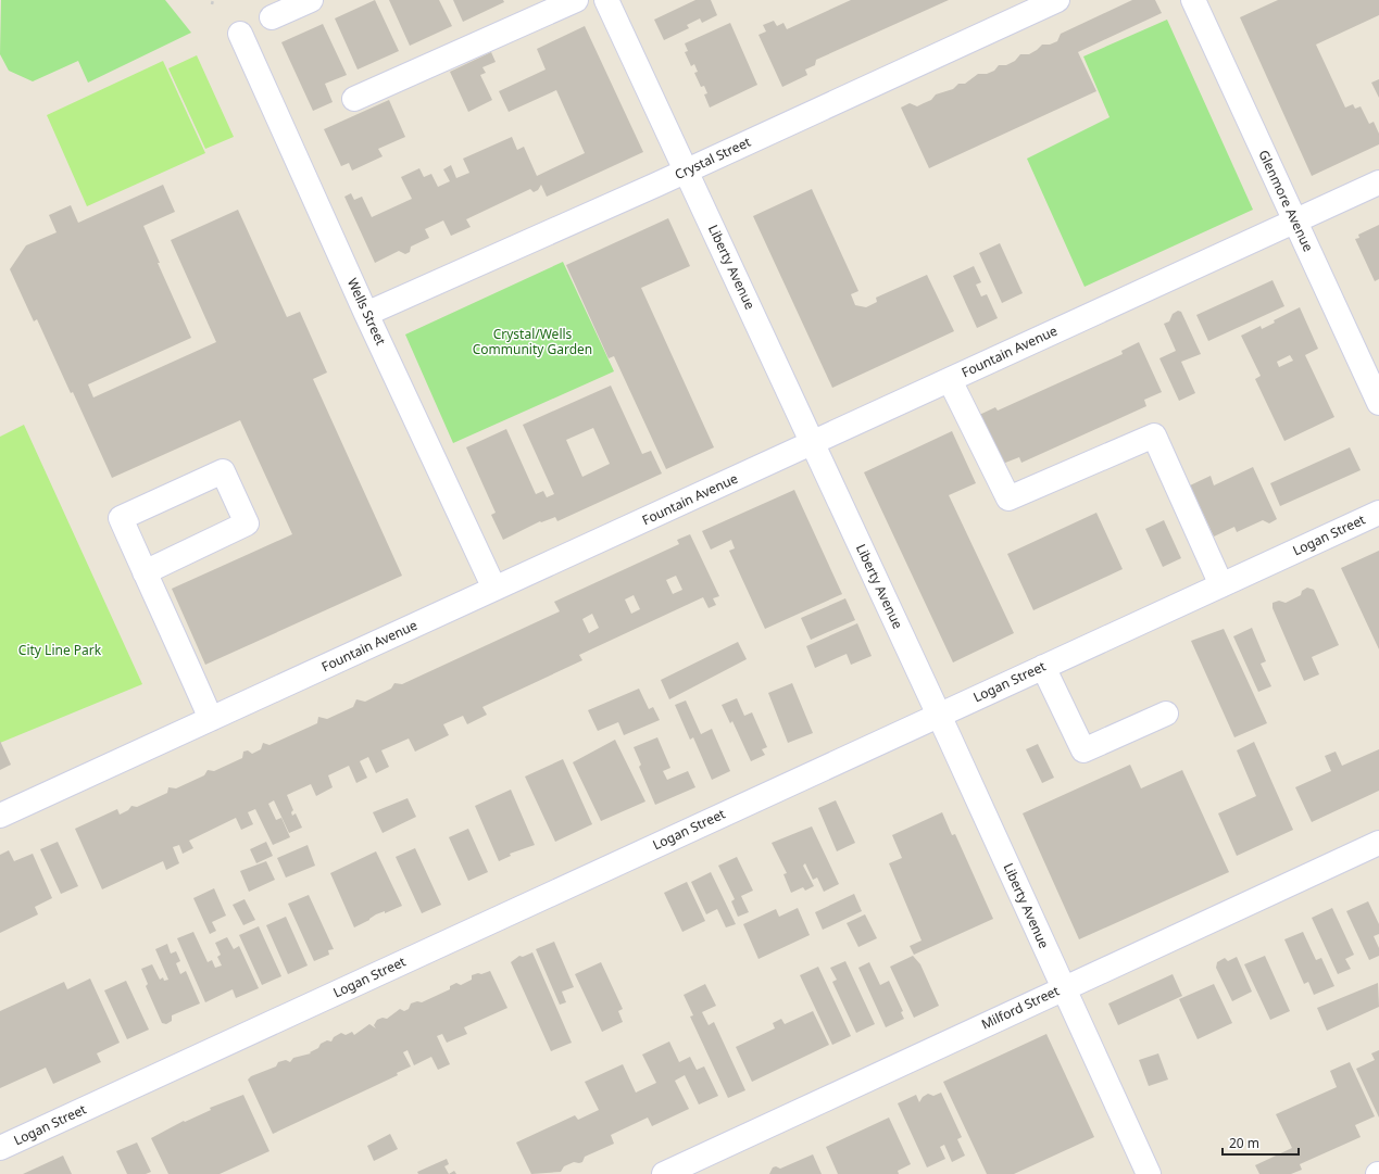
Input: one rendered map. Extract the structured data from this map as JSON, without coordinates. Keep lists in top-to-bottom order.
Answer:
{
  "streets": {
    "street": [
      "Crystal Street",
      "Glenmore Avenue",
      "Liberty Avenue",
      "Wells Street",
      "Fountain Avenue",
      "Logan Street",
      "Milford Street"
    ]
  },
  "crossings": [
    ["Crystal Street", "Liberty Avenue"],
    ["Crystal Street", "Wells Street"],
    ["Glenmore Avenue", "Fountain Avenue"],
    ["Liberty Avenue", "Fountain Avenue"],
    ["Liberty Avenue", "Logan Street"],
    ["Liberty Avenue", "Milford Street"],
    ["Wells Street", "Fountain Avenue"]
  ],
  "parks": ["Crystal/Wells Community Garden", "City Line Park"],
  "scale_bar": "20 m"
}
